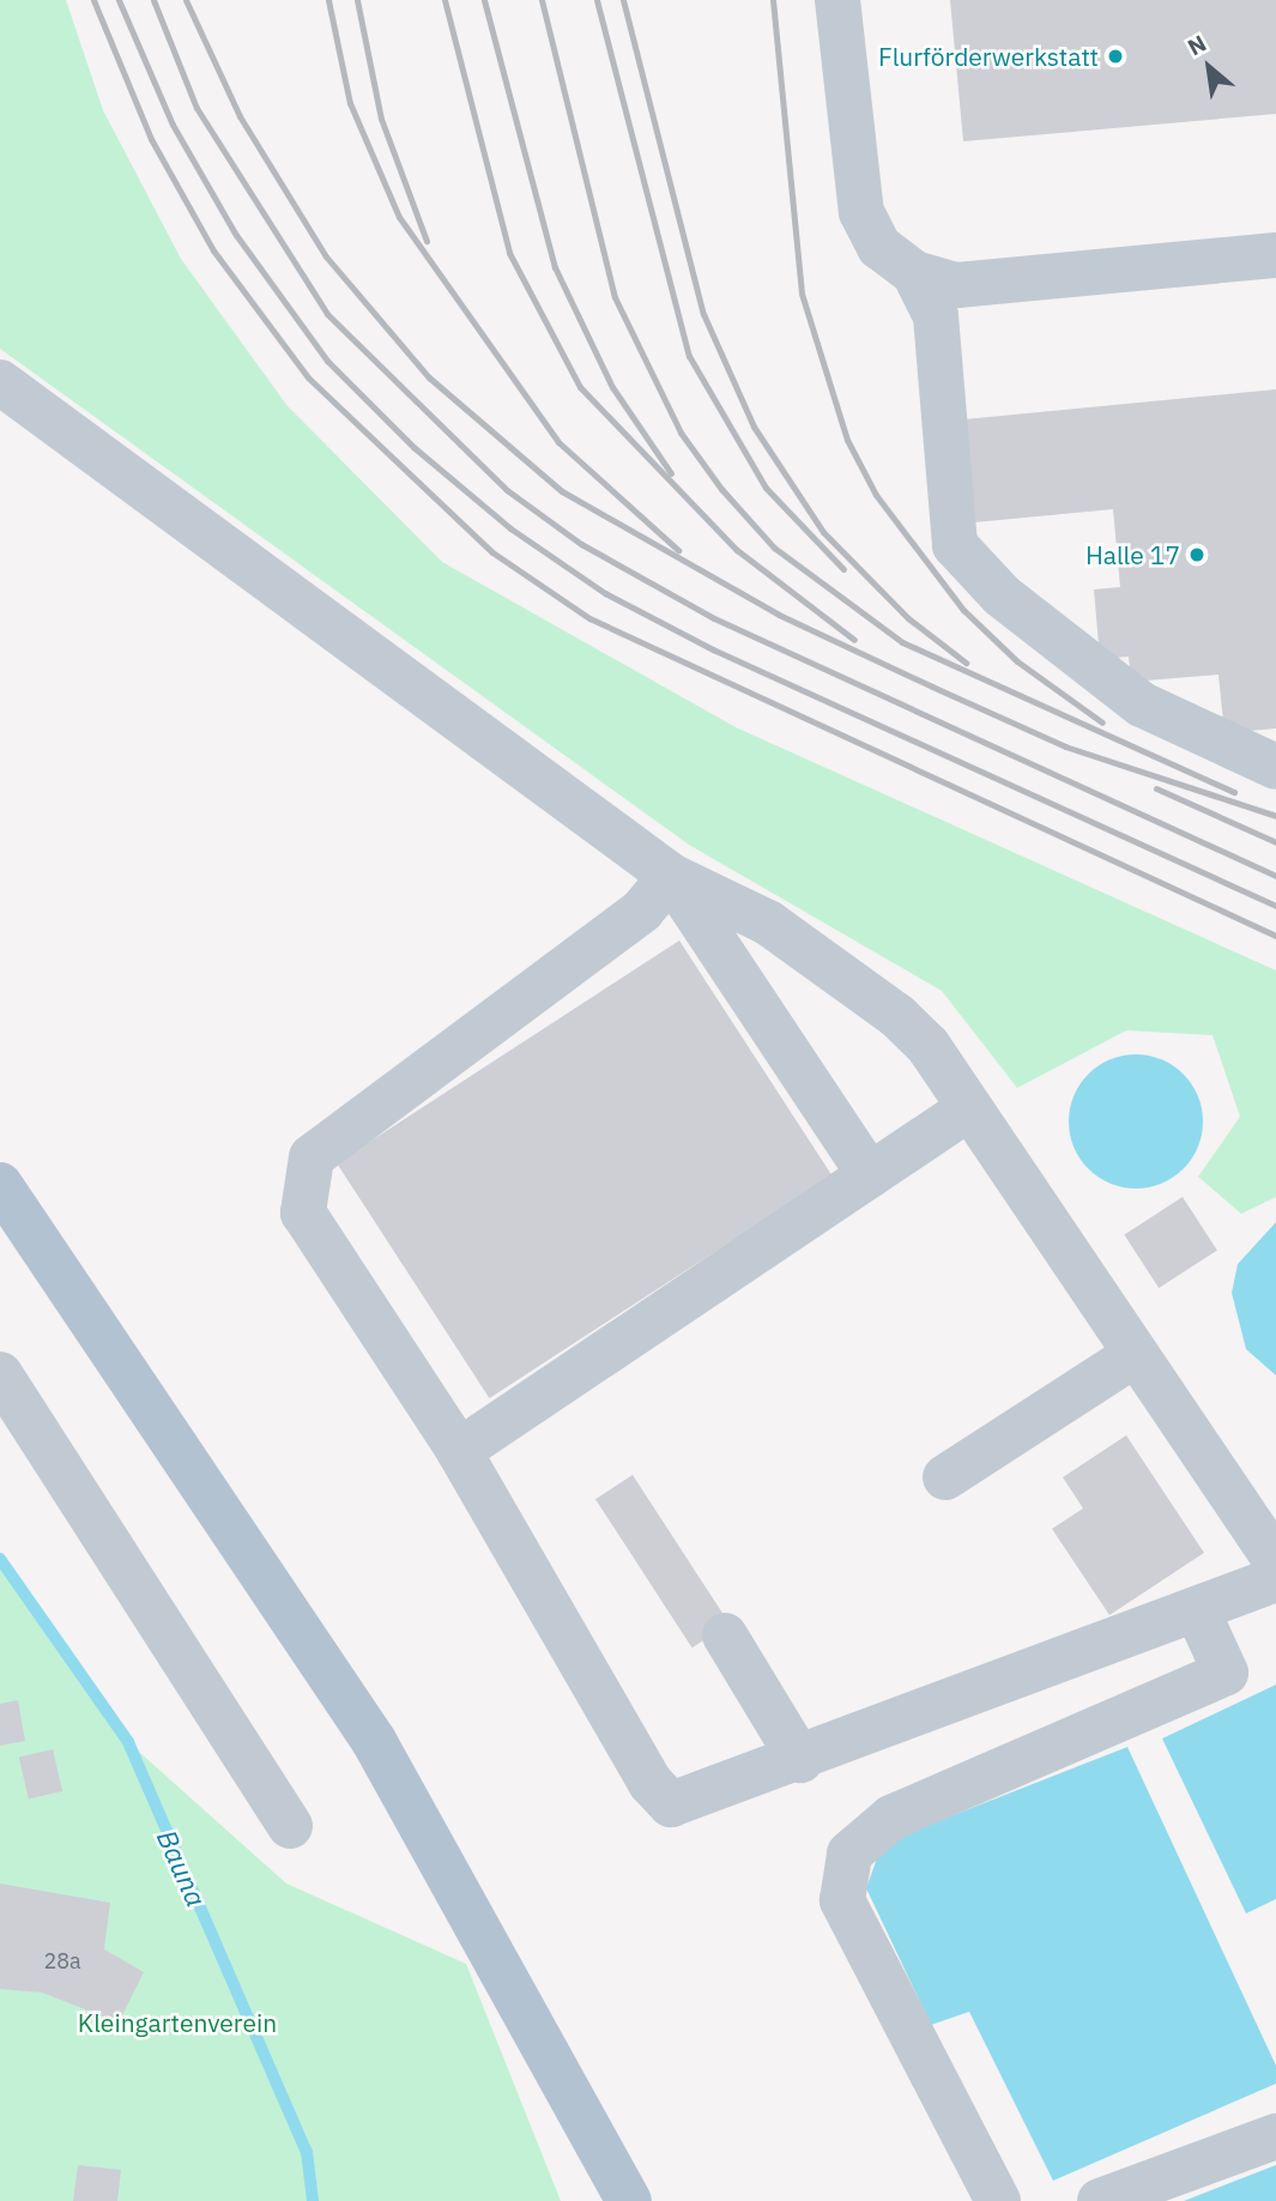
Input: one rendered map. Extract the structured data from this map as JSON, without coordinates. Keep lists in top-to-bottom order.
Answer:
{
  "water": ["Bauna"],
  "parks": ["Kleingartenverein"],
  "places": ["Flurförderwerkstatt", "Halle 17"],
  "house_numbers": ["28a"],
  "north": "top left"
}
